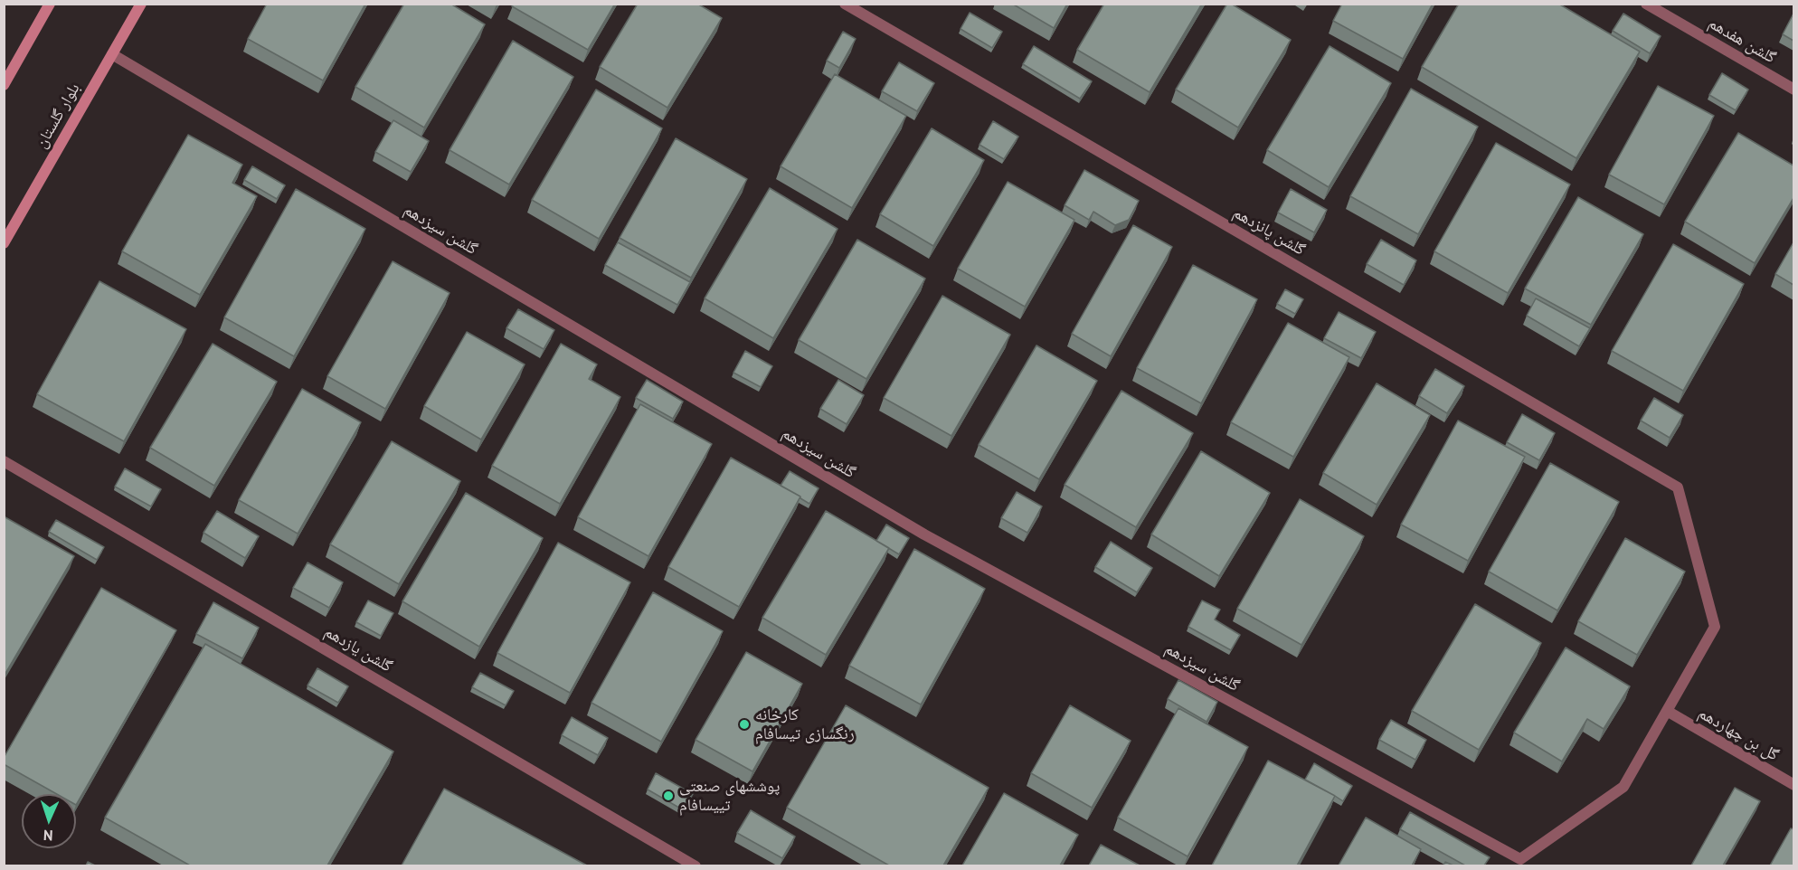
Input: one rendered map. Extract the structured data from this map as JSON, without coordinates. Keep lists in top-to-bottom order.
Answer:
{
  "streets": {
    "street": [
      "گلشن هفدهم",
      "بلوار گلستان",
      "گلشن سیزدهم",
      "گلشن پانزدهم",
      "گلشن یازدهم",
      "گل بن چهاردهم"
    ]
  },
  "crossings": [
    ["بلوار گلستان", "گلشن سیزدهم"],
    ["گلشن سیزدهم", "گلشن پانزدهم"],
    ["گلشن سیزدهم", "گل بن چهاردهم"],
    ["گلشن پانزدهم", "گل بن چهاردهم"]
  ],
  "places": ["کارخانه رنگسازی تیسافام", "پوششهای صنعتی تییسافام"],
  "north": "bottom"
}
